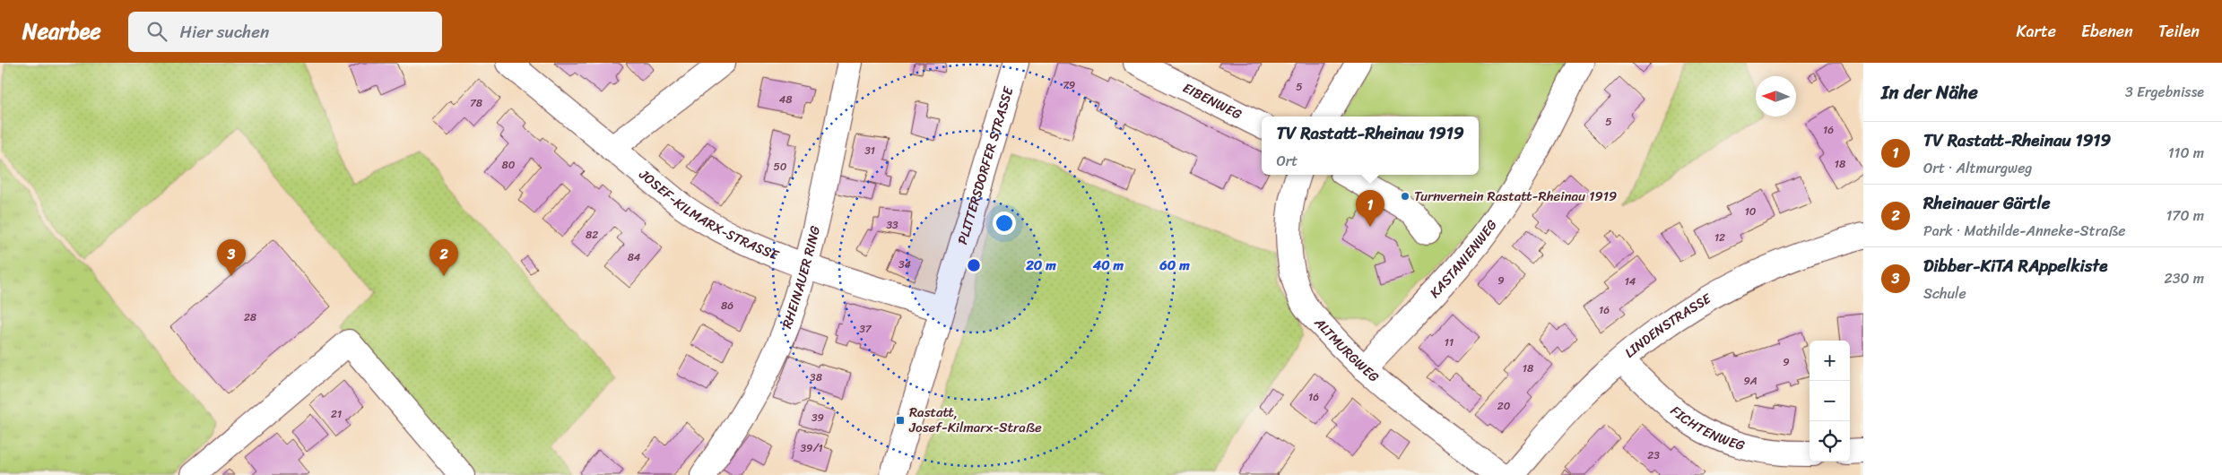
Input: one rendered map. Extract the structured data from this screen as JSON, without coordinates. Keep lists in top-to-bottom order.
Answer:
{
  "streets": {
    "street": [
      "EIBENWEG",
      "PLITTERSDORFER STRASSE",
      "JOSEF-KILMARX-STRASSE",
      "KASTANIENWEG",
      "RHEINAUER RING",
      "LINDENSTRASSE",
      "ALTMURGWEG",
      "FICHTENWEG"
    ]
  },
  "crossings": [
    ["PLITTERSDORFER STRASSE", "JOSEF-KILMARX-STRASSE"],
    ["JOSEF-KILMARX-STRASSE", "RHEINAUER RING"],
    ["KASTANIENWEG", "ALTMURGWEG"],
    ["LINDENSTRASSE", "FICHTENWEG"]
  ],
  "places": {
    "other": ["Turnvernein Rastatt-Rheinau 1919"],
    "transit": ["Rastatt, Josef-Kilmarx-Straße"]
  },
  "house_numbers": [
    "79",
    "5",
    "48",
    "78",
    "5",
    "16",
    "31",
    "18",
    "80",
    "50",
    "10",
    "33",
    "82",
    "12",
    "84",
    "34",
    "9",
    "14",
    "86",
    "16",
    "28",
    "37",
    "11",
    "9",
    "18",
    "38",
    "9A",
    "16",
    "20",
    "21",
    "39",
    "39/1",
    "23"
  ],
  "north": "left",
  "page": {
    "header": "Nearbee",
    "search": "Hier suchen",
    "nav": ["Karte", "Ebenen", "Teilen"],
    "heading": ["In der Nähe", "3 Ergebnisse"],
    "popup": ["TV Rastatt-Rheinau 1919", "Ort"],
    "list": [
      {
        "mark": "1",
        "name": "TV Rastatt-Rheinau 1919",
        "note": "Ort · Altmurgweg",
        "value": "110 m"
      },
      {
        "mark": "2",
        "name": "Rheinauer Gärtle",
        "note": "Park · Mathilde-Anneke-Straße",
        "value": "170 m"
      },
      {
        "mark": "3",
        "name": "Dibber-KiTA RAppelkiste",
        "note": "Schule",
        "value": "230 m"
      }
    ],
    "pins": ["1", "2", "3"],
    "map_buttons": ["+", "−"]
  },
  "rings": ["20 m", "40 m", "60 m"]
}
